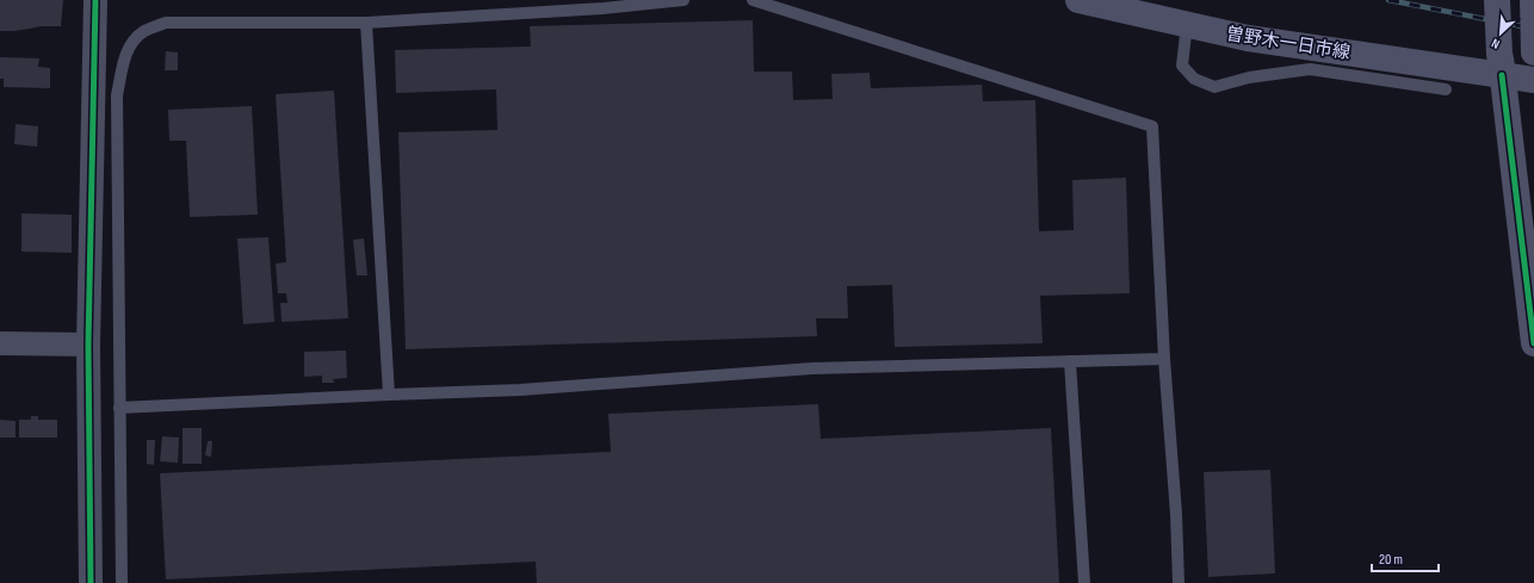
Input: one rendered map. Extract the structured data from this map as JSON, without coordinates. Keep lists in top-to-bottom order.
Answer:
{
  "streets": {
    "main road": ["曽野木一日市線"]
  },
  "scale_bar": "20 m",
  "north": "bottom left"
}
